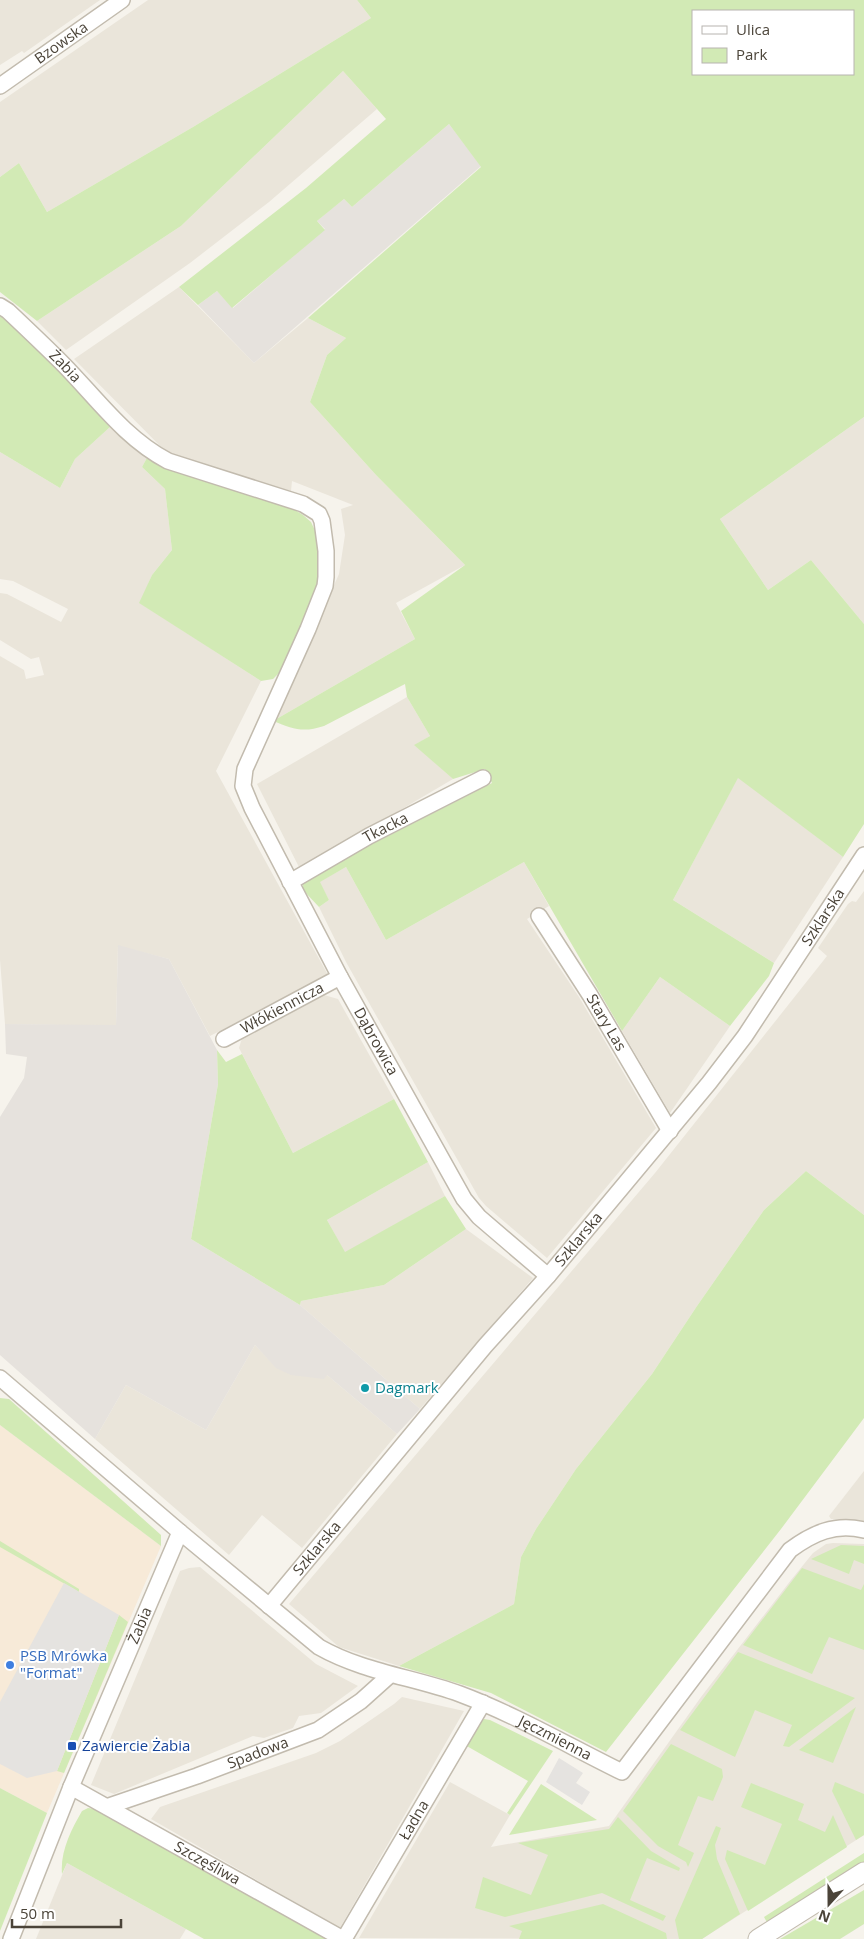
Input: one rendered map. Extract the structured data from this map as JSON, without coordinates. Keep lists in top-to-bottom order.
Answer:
{
  "streets": {
    "street": [
      "Bzowska",
      "Żabia",
      "Tkacka",
      "Szklarska",
      "Włókiennicza",
      "Stary Las",
      "Dąbrowica",
      "Jęczmienna",
      "Spadowa",
      "Ładna",
      "Szczęśliwa"
    ]
  },
  "crossings": [
    ["Żabia", "Dąbrowica"],
    ["Żabia", "Jęczmienna"],
    ["Żabia", "Szczęśliwa"],
    ["Tkacka", "Dąbrowica"],
    ["Szklarska", "Stary Las"],
    ["Szklarska", "Dąbrowica"],
    ["Szklarska", "Jęczmienna"],
    ["Włókiennicza", "Dąbrowica"],
    ["Jęczmienna", "Spadowa"],
    ["Jęczmienna", "Ładna"],
    ["Spadowa", "Szczęśliwa"],
    ["Ładna", "Szczęśliwa"]
  ],
  "places": {
    "other": ["Dagmark", "PSB Mrówka \"Format\""],
    "transit": ["Zawiercie Żabia"]
  },
  "legend": ["Ulica", "Park"],
  "scale_bar": "50 m",
  "north": "bottom"
}
